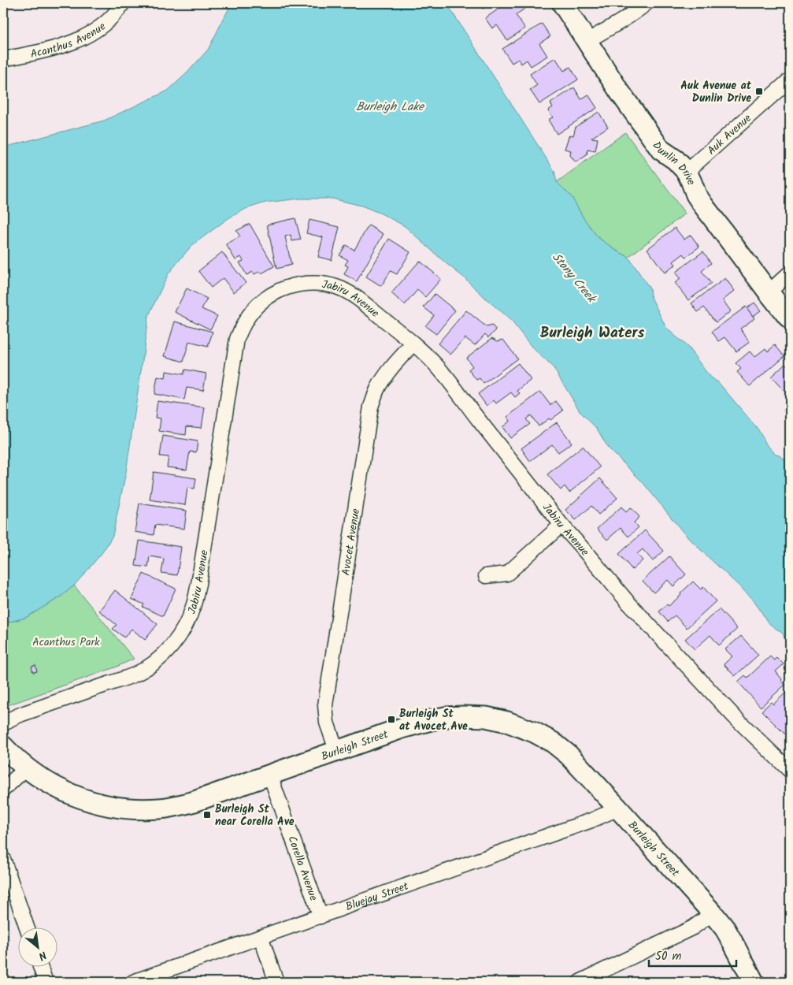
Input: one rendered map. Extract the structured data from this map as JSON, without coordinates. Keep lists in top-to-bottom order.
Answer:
{
  "streets": {
    "street": [
      "Acanthus Avenue",
      "Auk Avenue",
      "Dunlin Drive",
      "Jabiru Avenue",
      "Avocet Avenue",
      "Burleigh Street",
      "Corella Avenue",
      "Bluejay Street"
    ]
  },
  "crossings": [
    ["Auk Avenue", "Dunlin Drive"],
    ["Jabiru Avenue", "Avocet Avenue"],
    ["Avocet Avenue", "Burleigh Street"],
    ["Burleigh Street", "Corella Avenue"],
    ["Burleigh Street", "Bluejay Street"],
    ["Corella Avenue", "Bluejay Street"]
  ],
  "districts": ["Burleigh Waters"],
  "water": ["Burleigh Lake", "Stony Creek"],
  "parks": ["Acanthus Park"],
  "places": {
    "transit": ["Auk Avenue at Dunlin Drive", "Burleigh St at Avocet Ave", "Burleigh St near Corella Ave"]
  },
  "scale_bar": "50 m",
  "north": "bottom right"
}
